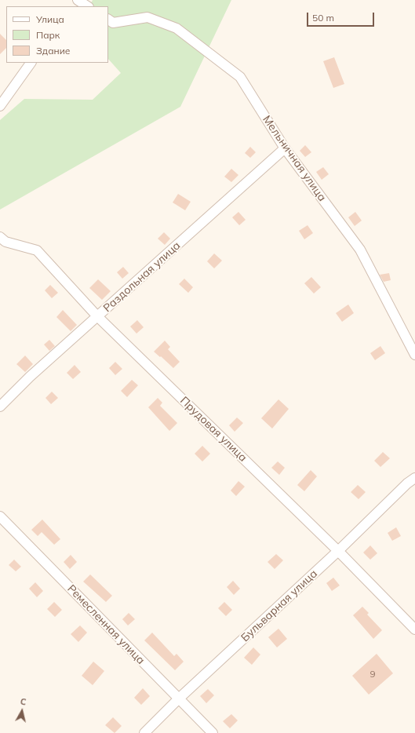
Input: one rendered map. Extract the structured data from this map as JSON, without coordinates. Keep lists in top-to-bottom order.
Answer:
{
  "streets": {
    "street": [
      "Мельничная улица",
      "Раздольная улица",
      "Прудовая улица",
      "Бульварная улица",
      "Ремесленная улица"
    ]
  },
  "crossings": [
    ["Мельничная улица", "Раздольная улица"],
    ["Раздольная улица", "Прудовая улица"],
    ["Прудовая улица", "Бульварная улица"],
    ["Бульварная улица", "Ремесленная улица"]
  ],
  "house_numbers": ["9"],
  "legend": ["Улица", "Парк", "Здание"],
  "scale_bar": "50 m",
  "north": "top"
}
